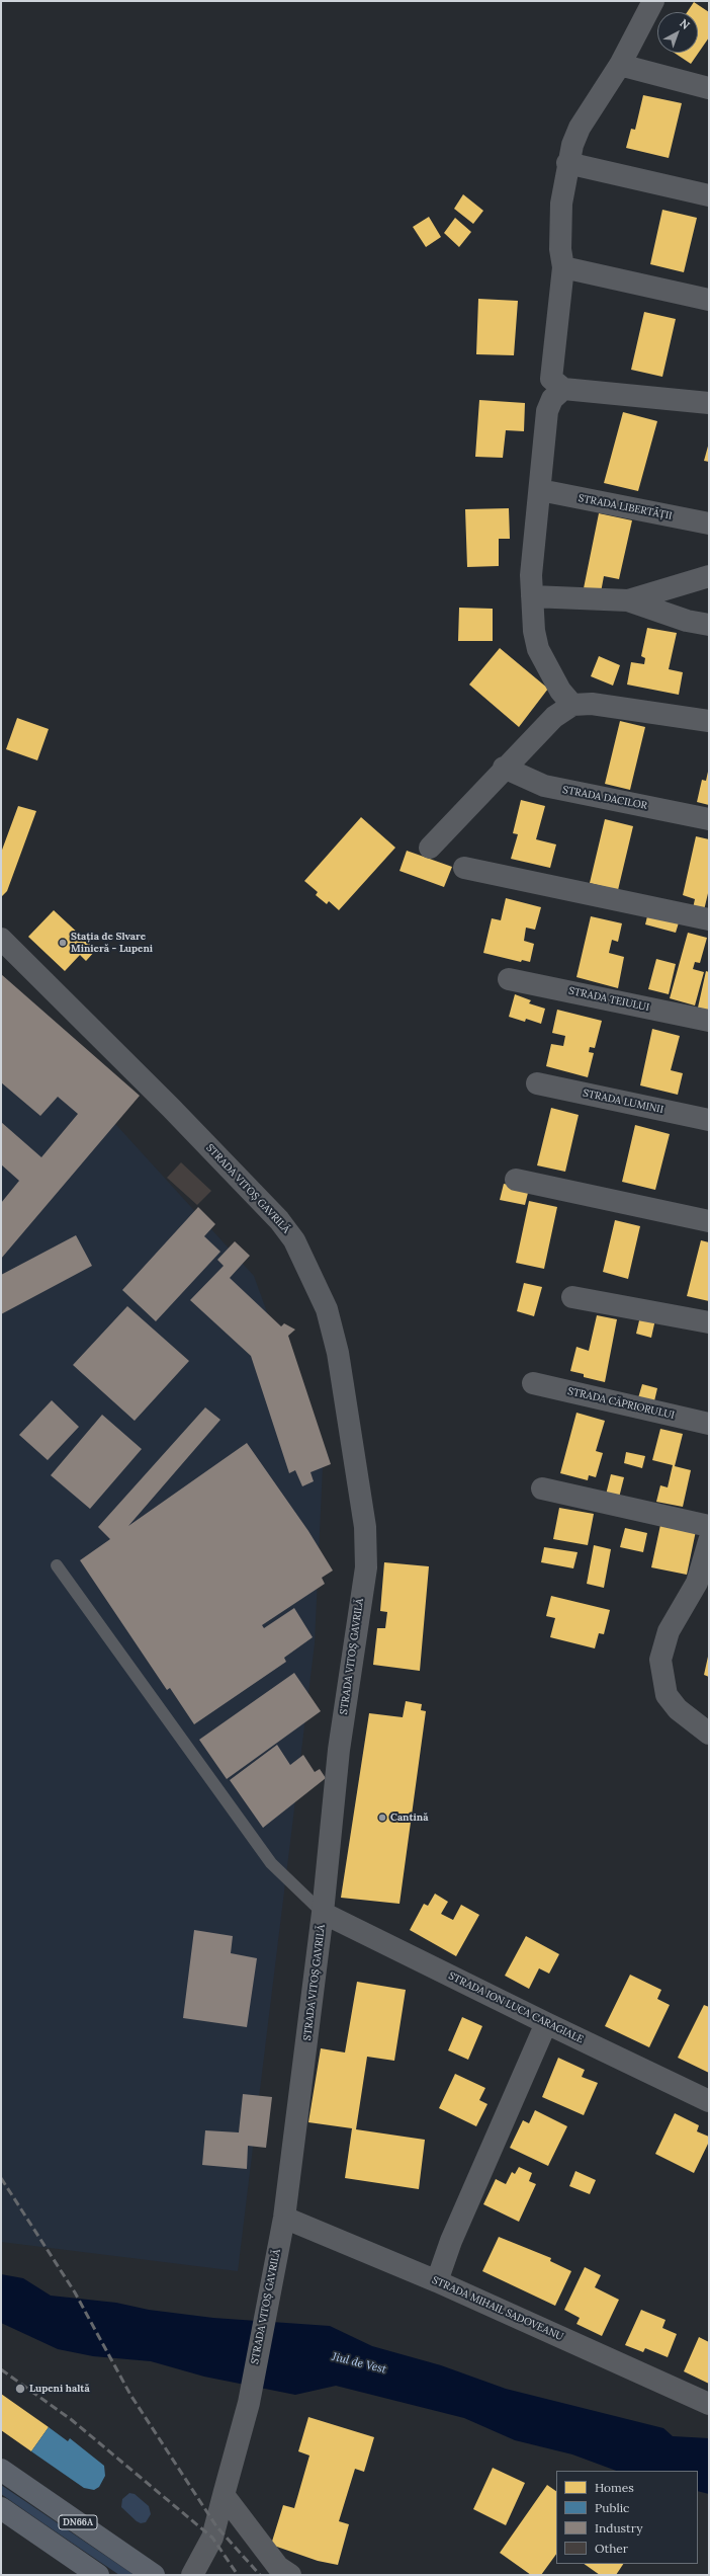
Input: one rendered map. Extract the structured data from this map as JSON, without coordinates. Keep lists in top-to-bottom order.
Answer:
{
  "streets": {
    "main road": ["DN66A"],
    "street": [
      "STRADA LIBERTĂȚII",
      "STRADA DACILOR",
      "STRADA TEIULUI",
      "STRADA LUMINII",
      "STRADA VITOȘ GAVRILĂ",
      "STRADA CĂPRIORULUI",
      "STRADA ION LUCA CARAGIALE",
      "STRADA MIHAIL SADOVEANU"
    ]
  },
  "crossings": [
    ["STRADA VITOȘ GAVRILĂ", "STRADA ION LUCA CARAGIALE"],
    ["STRADA VITOȘ GAVRILĂ", "STRADA MIHAIL SADOVEANU"]
  ],
  "water": ["Jiul de Vest"],
  "places": ["Stația de Slvare Minieră - Lupeni", "Cantină", "Lupeni haltă"],
  "legend": [
    "Homes",
    "Public",
    "Industry",
    "Other"
  ],
  "north": "top right"
}
